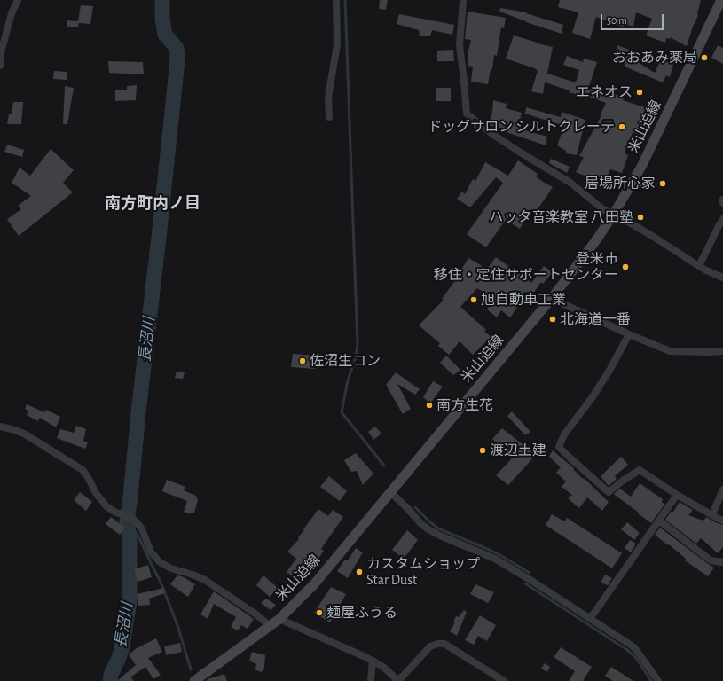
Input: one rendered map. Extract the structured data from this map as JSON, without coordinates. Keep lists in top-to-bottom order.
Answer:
{
  "streets": {
    "main road": ["米山迫線"]
  },
  "districts": ["南方町内ノ目"],
  "water": ["長沼川"],
  "places": [
    "おおあみ薬局",
    "エネオス",
    "ドッグサロン シルトクレーテ",
    "居場所心家",
    "ハッタ音楽教室 八田塾",
    "登米市 移住・定住サポートセンター",
    "旭自動車工業",
    "北海道一番",
    "佐沼生コン",
    "南方生花",
    "渡辺土建",
    "カスタムショップ Star Dust",
    "麺屋ふうる"
  ],
  "scale_bar": "50 m"
}
